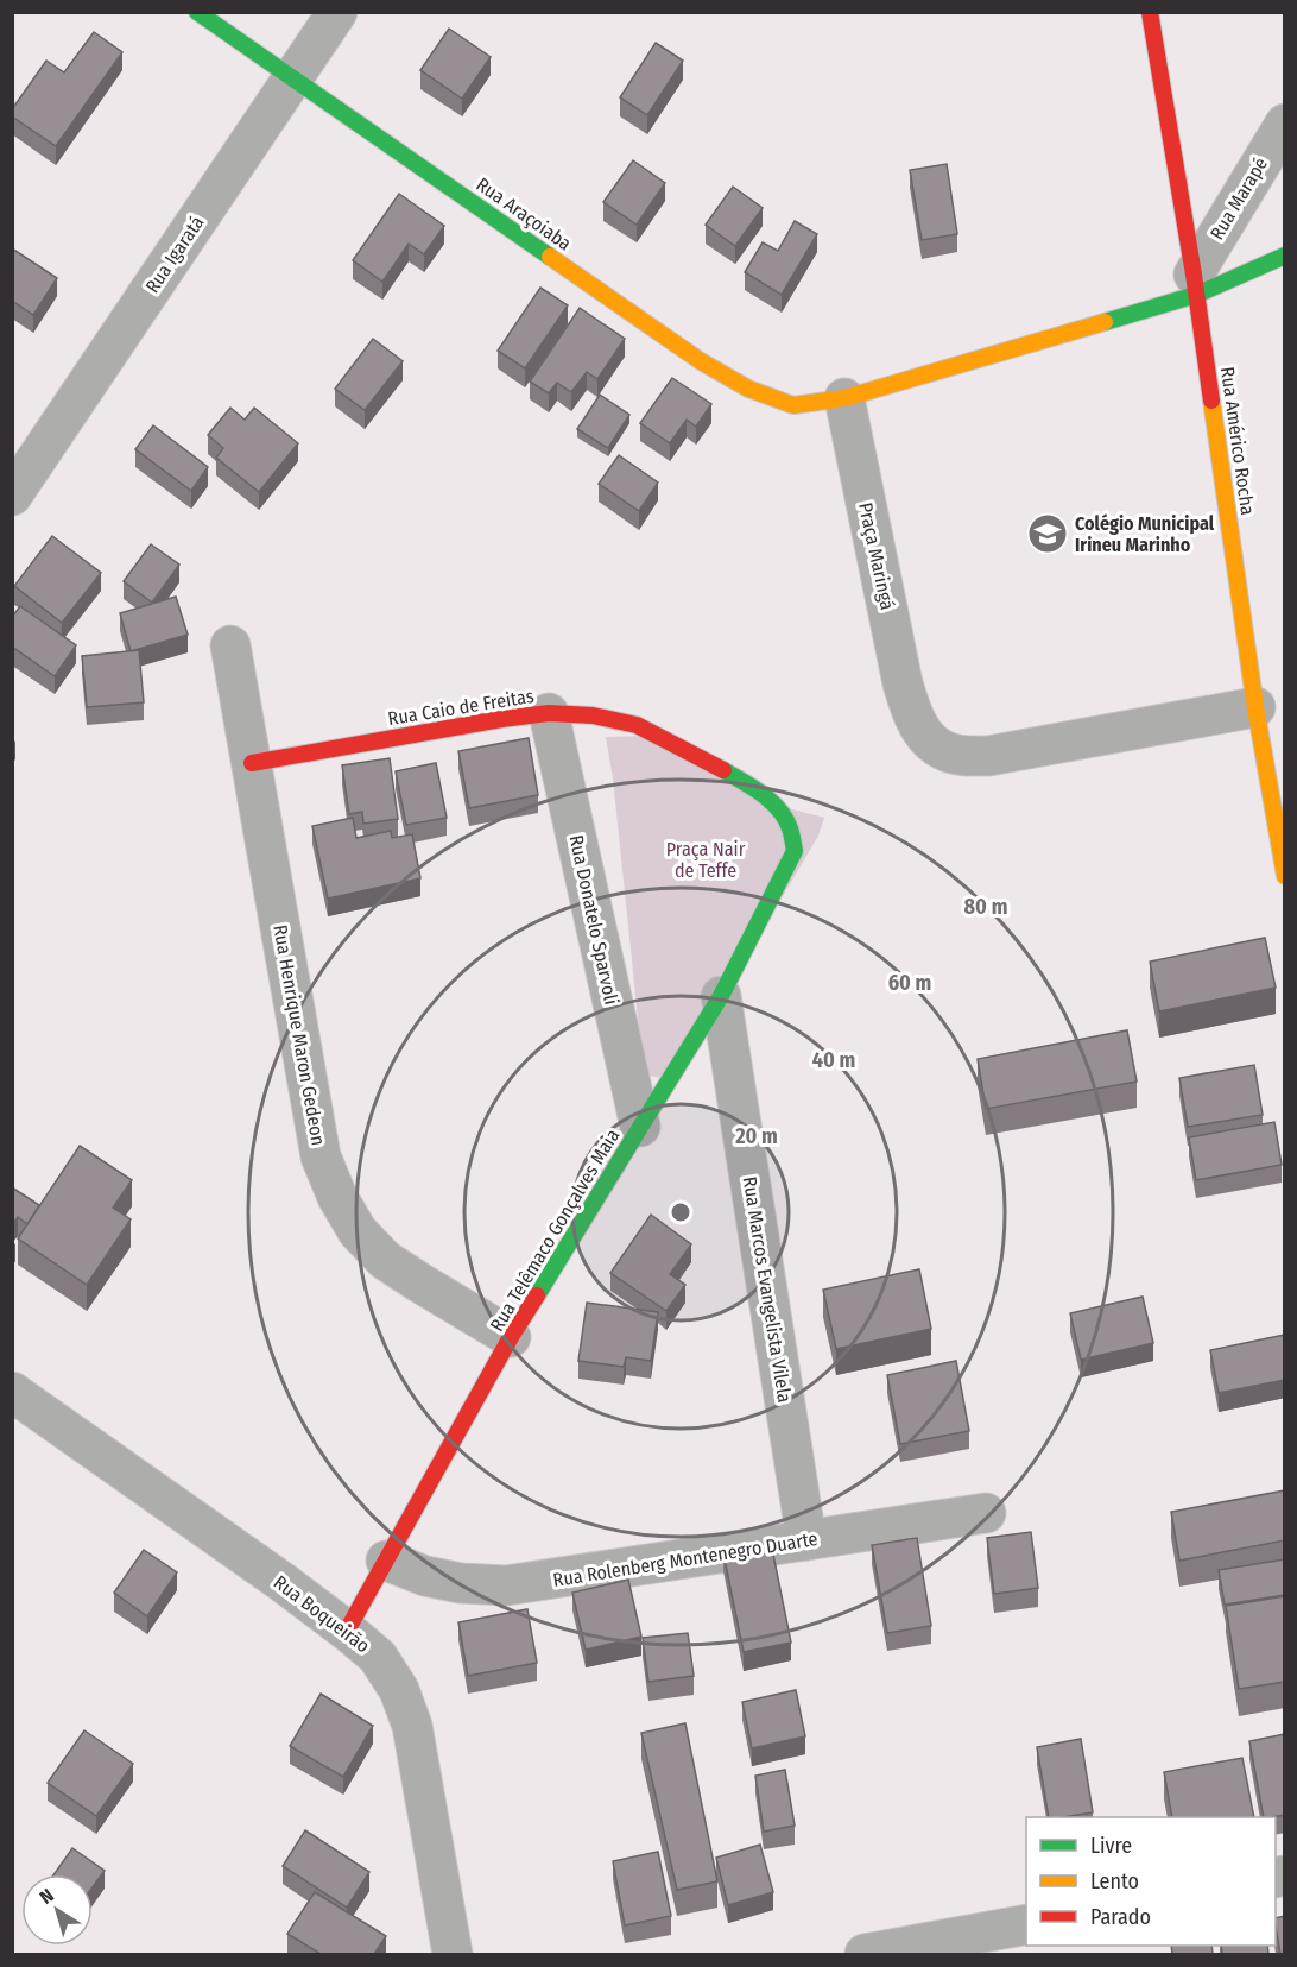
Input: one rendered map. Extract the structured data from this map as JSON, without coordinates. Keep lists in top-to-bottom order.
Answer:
{
  "streets": {
    "street": [
      "Rua Marapé",
      "Rua Araçoiaba",
      "Rua Igaratá",
      "Rua Américo Rocha",
      "Praça Maringá",
      "Rua Caio de Freitas",
      "Rua Donatelo Sparvoli",
      "Rua Henrique Maron Gedeon",
      "Rua Telêmaco Gonçalves Maia",
      "Rua Marcos Evangelista Vilela",
      "Rua Rolenberg Montenegro Duarte",
      "Rua Boqueirão"
    ]
  },
  "crossings": [
    ["Rua Marapé", "Rua Américo Rocha"],
    ["Rua Araçoiaba", "Rua Igaratá"],
    ["Rua Araçoiaba", "Praça Maringá"],
    ["Rua Américo Rocha", "Praça Maringá"],
    ["Rua Caio de Freitas", "Rua Donatelo Sparvoli"],
    ["Rua Caio de Freitas", "Rua Henrique Maron Gedeon"],
    ["Rua Caio de Freitas", "Rua Telêmaco Gonçalves Maia"],
    ["Rua Donatelo Sparvoli", "Rua Telêmaco Gonçalves Maia"],
    ["Rua Henrique Maron Gedeon", "Rua Telêmaco Gonçalves Maia"],
    ["Rua Telêmaco Gonçalves Maia", "Rua Marcos Evangelista Vilela"],
    ["Rua Telêmaco Gonçalves Maia", "Rua Rolenberg Montenegro Duarte"],
    ["Rua Telêmaco Gonçalves Maia", "Rua Boqueirão"],
    ["Rua Marcos Evangelista Vilela", "Rua Rolenberg Montenegro Duarte"]
  ],
  "parks": ["Praça Nair de Teffe"],
  "places": {
    "school or university": ["Colégio Municipal Irineu Marinho"]
  },
  "legend": ["Livre", "Lento", "Parado"],
  "north": "top left",
  "rings": [
    "80 m",
    "60 m",
    "40 m",
    "20 m"
  ]
}
